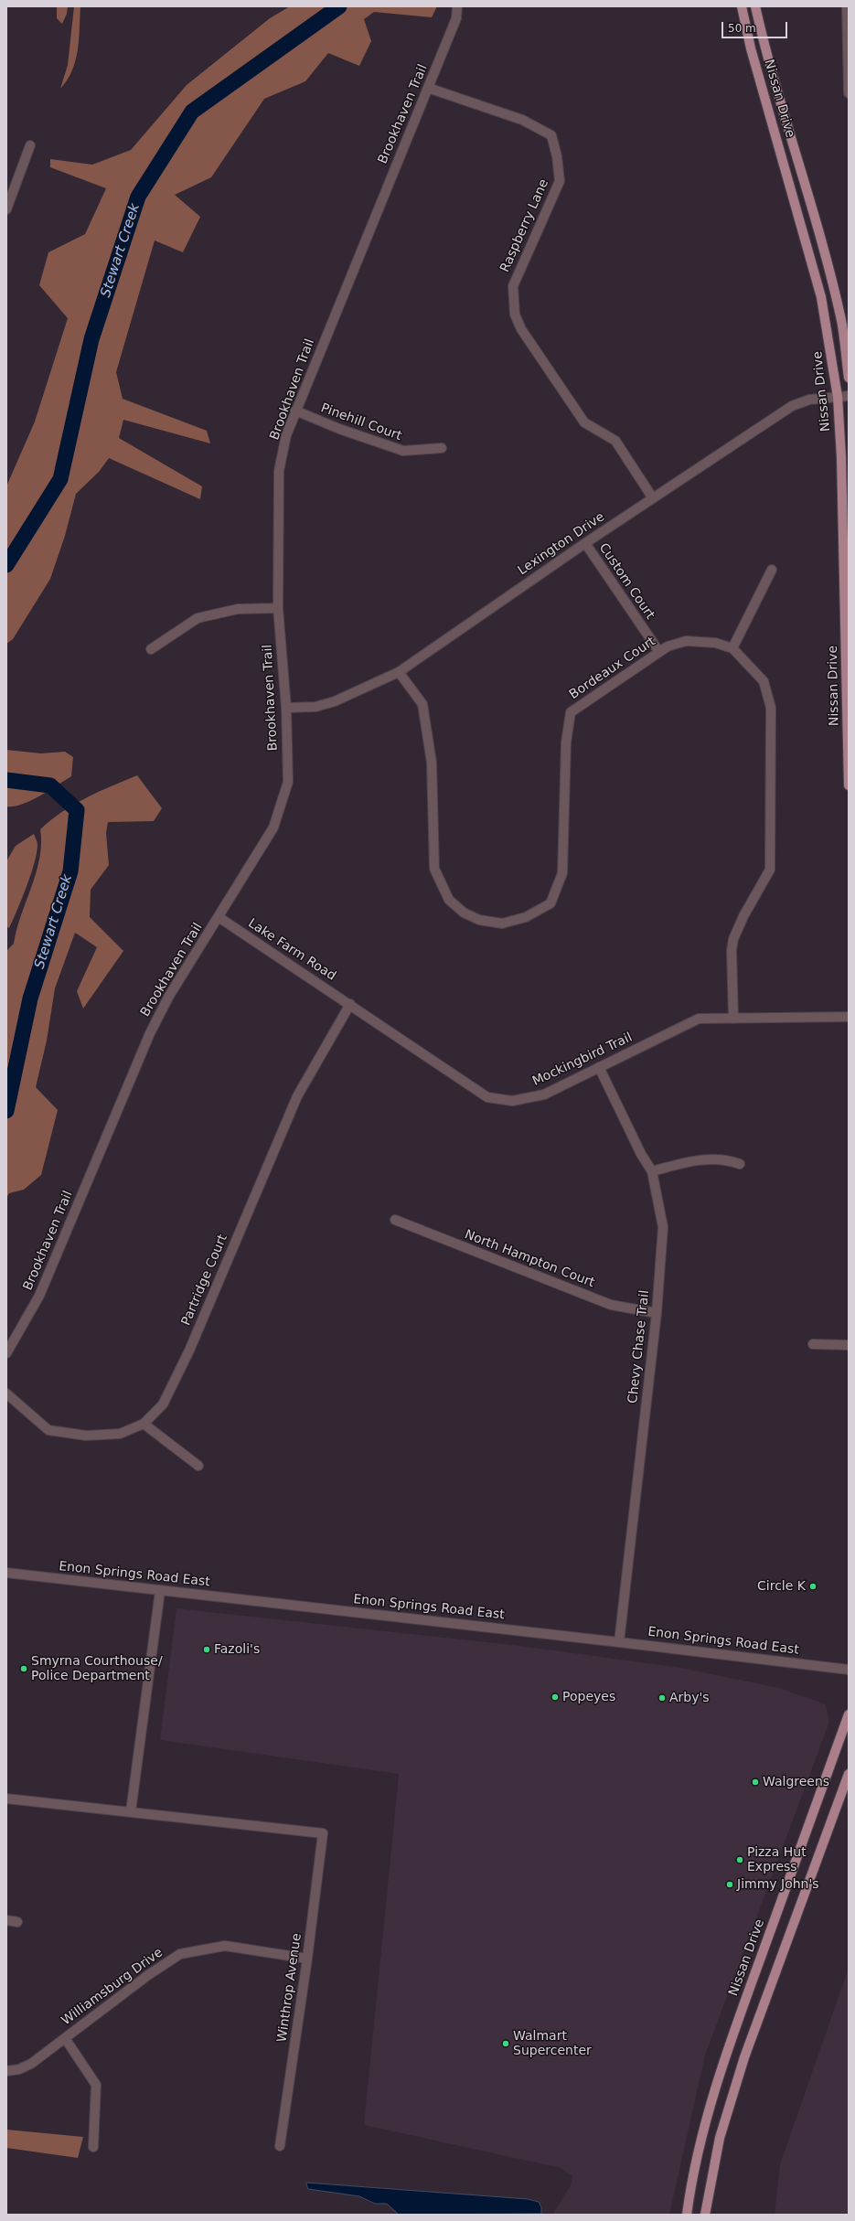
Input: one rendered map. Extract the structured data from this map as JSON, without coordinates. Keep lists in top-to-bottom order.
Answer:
{
  "streets": {
    "main road": ["Nissan Drive"],
    "street": [
      "Brookhaven Trail",
      "Raspberry Lane",
      "Pinehill Court",
      "Lexington Drive",
      "Custom Court",
      "Bordeaux Court",
      "Lake Farm Road",
      "Mockingbird Trail",
      "North Hampton Court",
      "Partridge Court",
      "Chevy Chase Trail",
      "Enon Springs Road East",
      "Williamsburg Drive",
      "Winthrop Avenue"
    ]
  },
  "crossings": [
    ["Nissan Drive", "Lexington Drive"],
    ["Brookhaven Trail", "Raspberry Lane"],
    ["Brookhaven Trail", "Pinehill Court"],
    ["Brookhaven Trail", "Lexington Drive"],
    ["Brookhaven Trail", "Lake Farm Road"],
    ["Raspberry Lane", "Lexington Drive"],
    ["Lexington Drive", "Custom Court"],
    ["Lexington Drive", "Bordeaux Court"],
    ["Custom Court", "Bordeaux Court"],
    ["Bordeaux Court", "Mockingbird Trail"],
    ["Lake Farm Road", "Mockingbird Trail"],
    ["Lake Farm Road", "Partridge Court"],
    ["Mockingbird Trail", "Partridge Court"],
    ["Mockingbird Trail", "Chevy Chase Trail"],
    ["North Hampton Court", "Chevy Chase Trail"],
    ["Chevy Chase Trail", "Enon Springs Road East"],
    ["Williamsburg Drive", "Winthrop Avenue"]
  ],
  "water": ["Stewart Creek"],
  "places": [
    "Circle K",
    "Fazoli's",
    "Smyrna Courthouse/ Police Department",
    "Popeyes",
    "Arby's",
    "Walgreens",
    "Pizza Hut Express",
    "Jimmy John's",
    "Walmart Supercenter"
  ],
  "scale_bar": "50 m"
}
